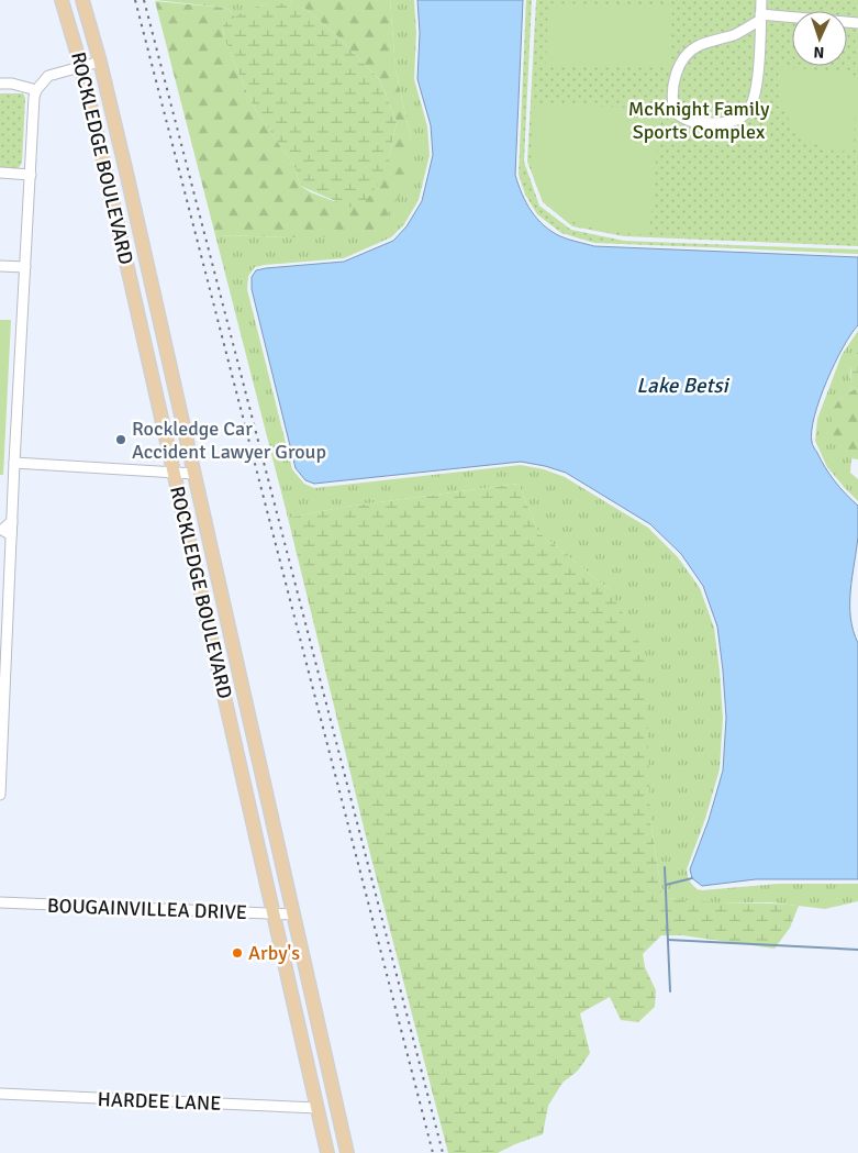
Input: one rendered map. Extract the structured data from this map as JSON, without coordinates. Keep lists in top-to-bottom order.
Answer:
{
  "streets": {
    "main road": ["ROCKLEDGE BOULEVARD"],
    "street": ["BOUGAINVILLEA DRIVE", "HARDEE LANE"]
  },
  "crossings": [
    ["ROCKLEDGE BOULEVARD", "BOUGAINVILLEA DRIVE"],
    ["ROCKLEDGE BOULEVARD", "HARDEE LANE"]
  ],
  "water": ["Lake Betsi"],
  "parks": ["McKnight Family Sports Complex"],
  "places": ["Rockledge Car Accident Lawyer Group", "Arby's"],
  "north": "bottom"
}
